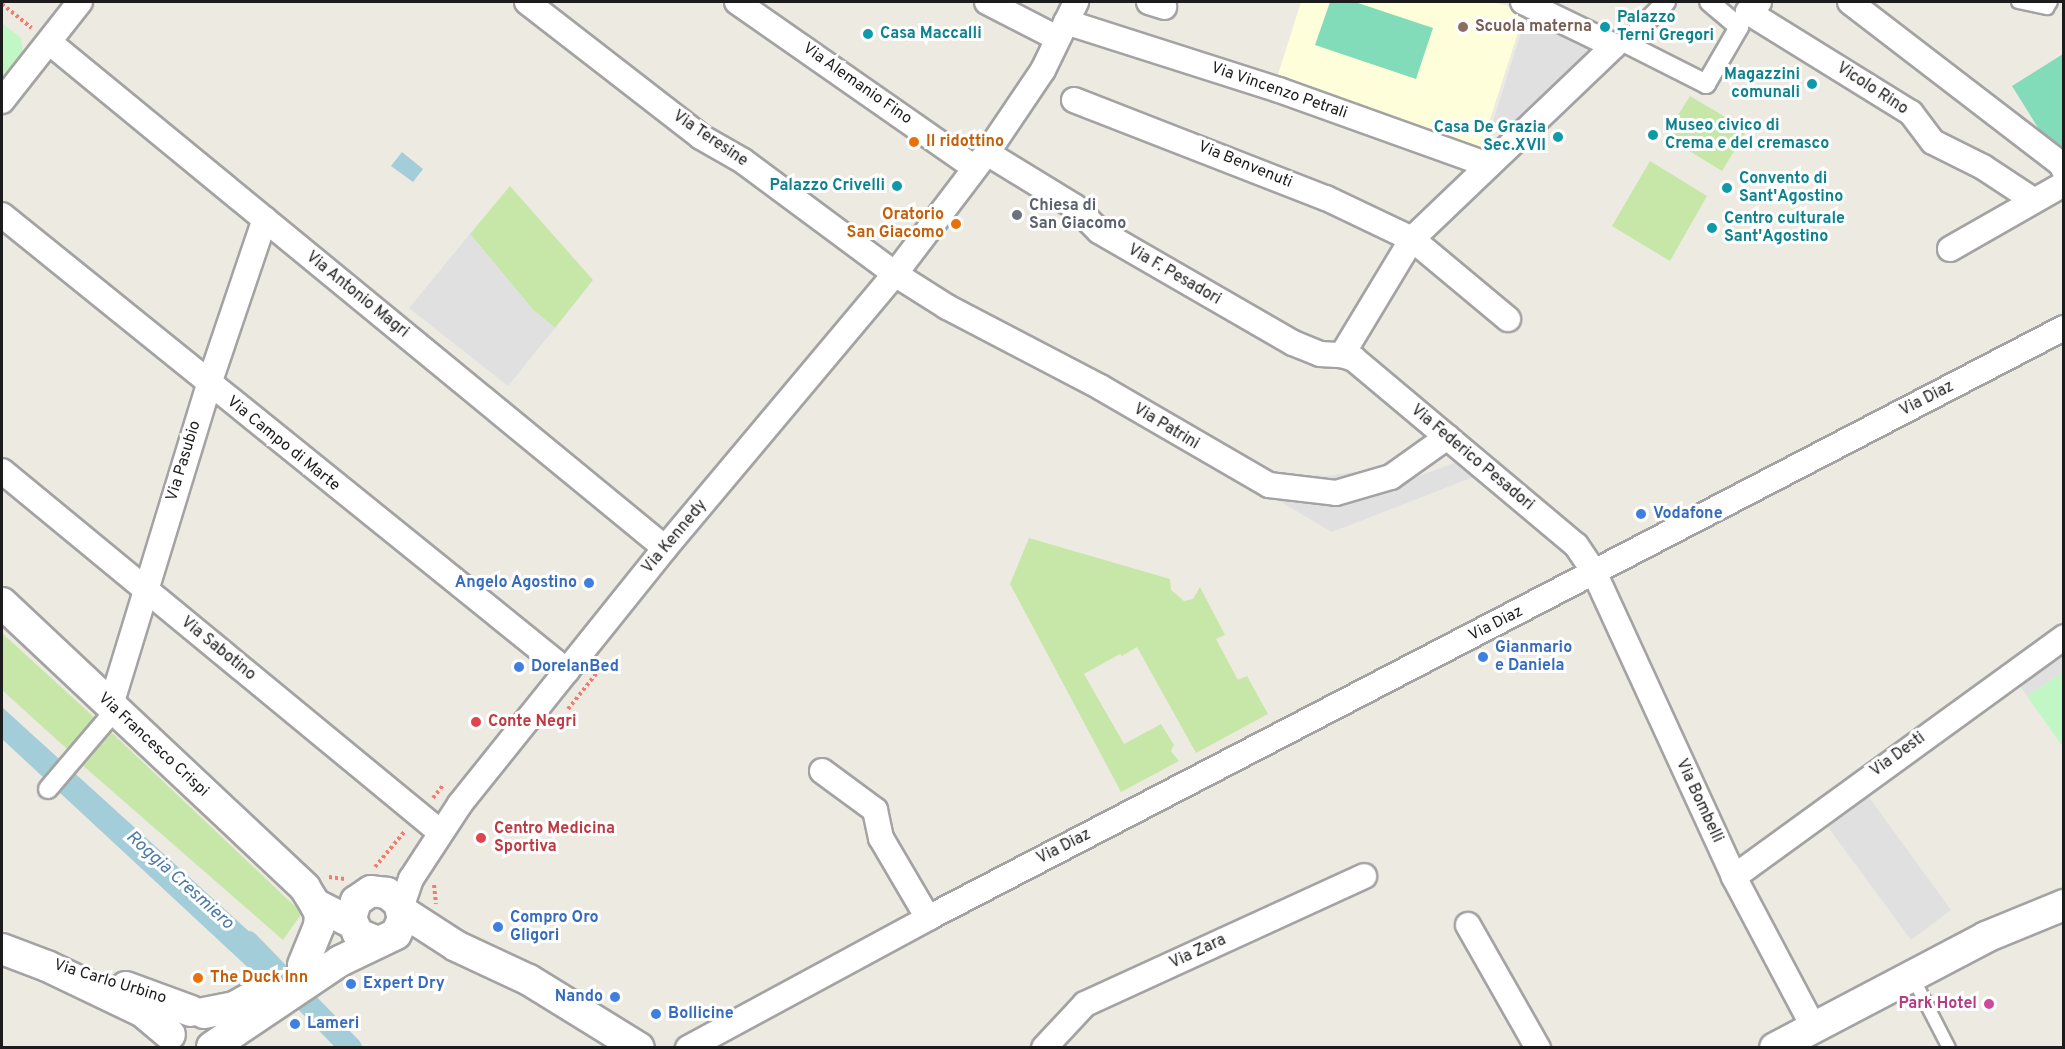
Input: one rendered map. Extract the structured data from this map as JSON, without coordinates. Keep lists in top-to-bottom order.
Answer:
{
  "streets": {
    "street": [
      "Via Alemanio Fino",
      "Vicolo Rino",
      "Via Vincenzo Petrali",
      "Via Teresine",
      "Via Benvenuti",
      "Via F. Pesadori",
      "Via Antonio Magri",
      "Via Diaz",
      "Via Patrini",
      "Via Campo di Marte",
      "Via Federico Pesadori",
      "Via Pasubio",
      "Via Kennedy",
      "Via Sabotino",
      "Via Francesco Crispi",
      "Via Desti",
      "Via Bombelli",
      "Via Zara",
      "Via Carlo Urbino"
    ]
  },
  "crossings": [
    ["Via Alemanio Fino", "Via F. Pesadori"],
    ["Via Alemanio Fino", "Via Kennedy"],
    ["Via Vincenzo Petrali", "Via Kennedy"],
    ["Via Teresine", "Via Patrini"],
    ["Via Teresine", "Via Kennedy"],
    ["Via F. Pesadori", "Via Federico Pesadori"],
    ["Via F. Pesadori", "Via Kennedy"],
    ["Via Antonio Magri", "Via Pasubio"],
    ["Via Antonio Magri", "Via Kennedy"],
    ["Via Diaz", "Via Federico Pesadori"],
    ["Via Diaz", "Via Bombelli"],
    ["Via Patrini", "Via Federico Pesadori"],
    ["Via Patrini", "Via Kennedy"],
    ["Via Campo di Marte", "Via Pasubio"],
    ["Via Campo di Marte", "Via Kennedy"],
    ["Via Federico Pesadori", "Via Bombelli"],
    ["Via Pasubio", "Via Sabotino"],
    ["Via Pasubio", "Via Francesco Crispi"],
    ["Via Kennedy", "Via Sabotino"],
    ["Via Kennedy", "Via Francesco Crispi"],
    ["Via Desti", "Via Bombelli"]
  ],
  "water": ["Roggia Cresmiero"],
  "places": [
    "Scuola materna",
    "Palazzo Terni Gregori",
    "Casa Maccalli",
    "Magazzini comunali",
    "Museo civico di Crema e del cremasco",
    "Casa De Grazia Sec.XVII",
    "Il ridottino",
    "Palazzo Crivelli",
    "Convento di Sant'Agostino",
    "Chiesa di San Giacomo",
    "Oratorio San Giacomo",
    "Centro culturale Sant'Agostino",
    "Vodafone",
    "Angelo Agostino",
    "Gianmario e Daniela",
    "DorelanBed",
    "Conte Negri",
    "Centro Medicina Sportiva",
    "Compro Oro Gligori",
    "The Duck Inn",
    "Expert Dry",
    "Nando",
    "Park Hotel",
    "Bollicine",
    "Lameri"
  ]
}
